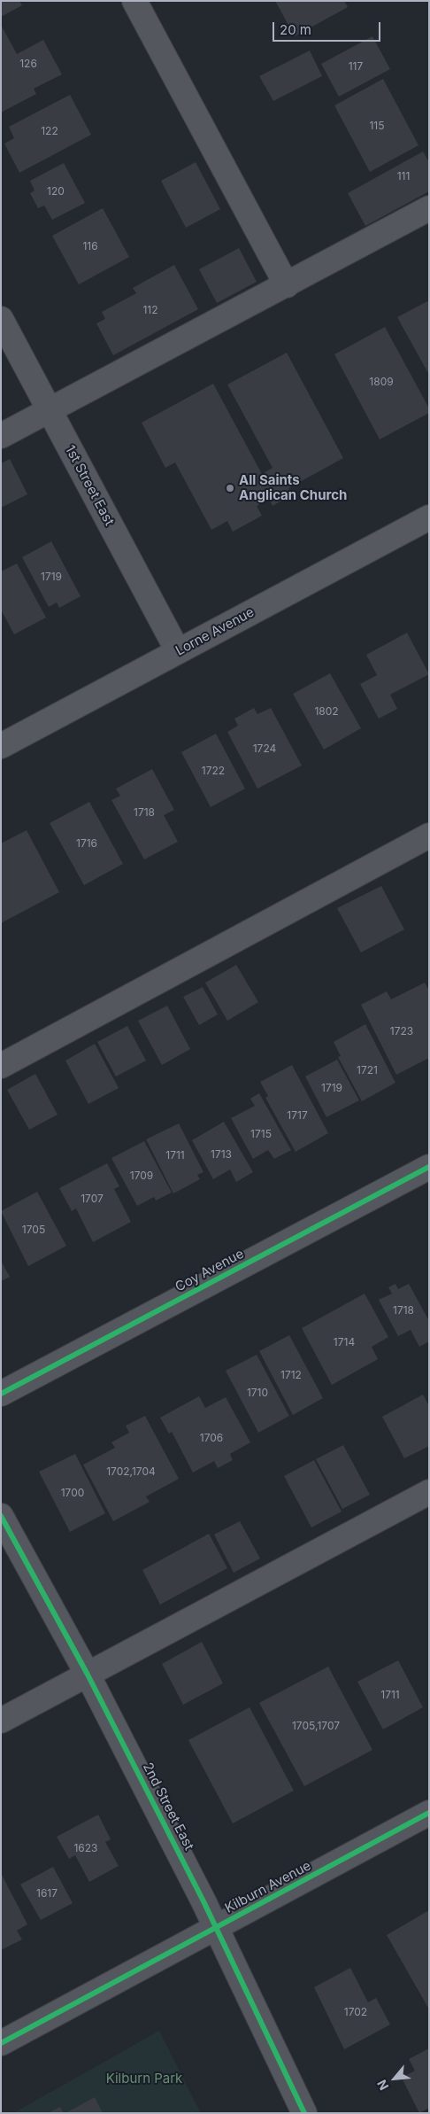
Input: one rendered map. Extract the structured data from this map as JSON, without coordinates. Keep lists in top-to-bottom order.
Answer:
{
  "streets": {
    "main road": ["Lorne Avenue"],
    "street": [
      "1st Street East",
      "Coy Avenue",
      "2nd Street East",
      "Kilburn Avenue"
    ]
  },
  "crossings": [
    ["1st Street East", "Lorne Avenue"],
    ["2nd Street East", "Kilburn Avenue"]
  ],
  "parks": ["Kilburn Park"],
  "places": ["All Saints Anglican Church"],
  "house_numbers": [
    "126",
    "117",
    "115",
    "122",
    "111",
    "120",
    "116",
    "112",
    "1809",
    "1719",
    "1802",
    "1724",
    "1722",
    "1718",
    "1716",
    "1723",
    "1721",
    "1719",
    "1717",
    "1715",
    "1713",
    "1711",
    "1709",
    "1707",
    "1705",
    "1718",
    "1714",
    "1712",
    "1710",
    "1706",
    "1702,1704",
    "1700",
    "1711",
    "1705,1707",
    "1623",
    "1617",
    "1702"
  ],
  "scale_bar": "20 m",
  "north": "bottom left"
}
